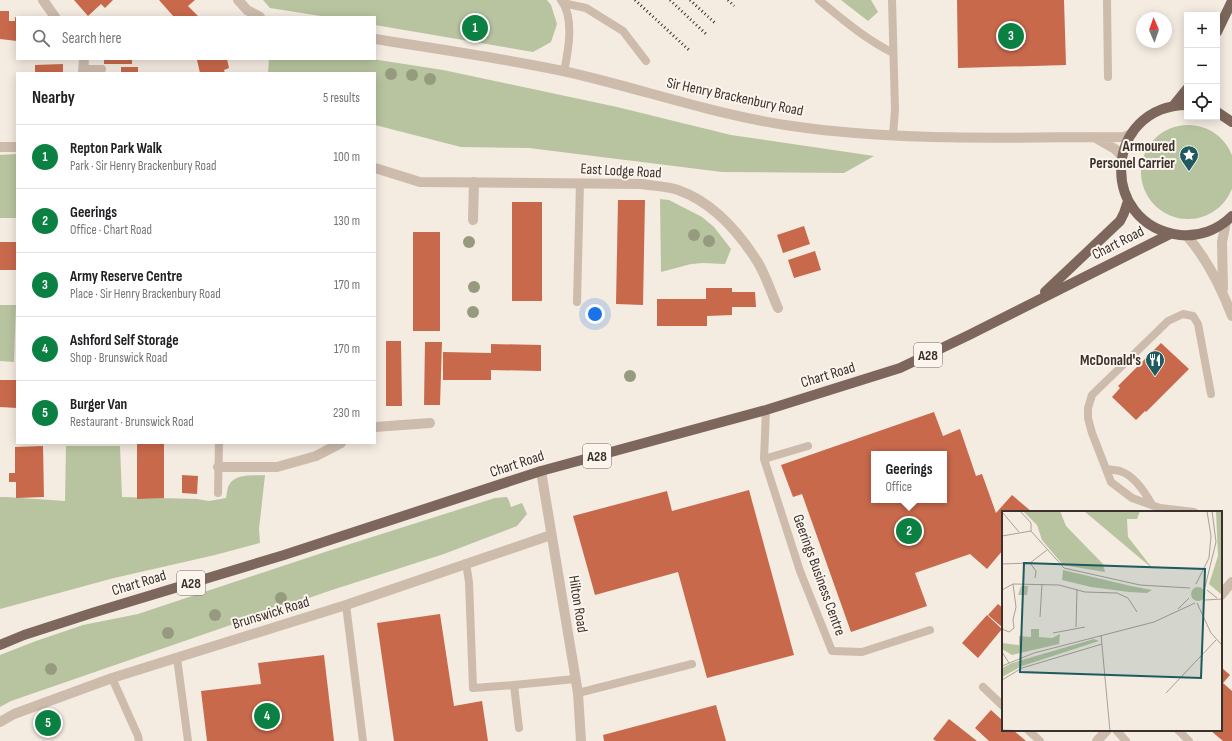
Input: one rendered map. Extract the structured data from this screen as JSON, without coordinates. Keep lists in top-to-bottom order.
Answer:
{
  "streets": {
    "main road": ["Chart Road", "A28"],
    "street": [
      "Sir Henry Brackenbury Road",
      "East Lodge Road",
      "Hilton Road",
      "Brunswick Road"
    ],
    "lane": ["Geerings Business Centre"]
  },
  "crossings": [
    ["Chart Road", "Geerings Business Centre"],
    ["Chart Road", "Hilton Road"],
    ["Hilton Road", "Brunswick Road"]
  ],
  "places": {
    "place": ["Armoured Personel Carrier"],
    "restaurant": ["McDonald's"]
  },
  "north": "top",
  "page": {
    "map_buttons": ["+", "−"],
    "pins": [
      "1",
      "3",
      "2",
      "4",
      "5"
    ],
    "search": "Search here",
    "heading": ["Nearby", "5 results"],
    "list": [
      {
        "mark": "1",
        "name": "Repton Park Walk",
        "note": "Park · Sir Henry Brackenbury Road",
        "value": "100 m"
      },
      {
        "mark": "2",
        "name": "Geerings",
        "note": "Office · Chart Road",
        "value": "130 m"
      },
      {
        "mark": "3",
        "name": "Army Reserve Centre",
        "note": "Place · Sir Henry Brackenbury Road",
        "value": "170 m"
      },
      {
        "mark": "4",
        "name": "Ashford Self Storage",
        "note": "Shop · Brunswick Road",
        "value": "170 m"
      },
      {
        "mark": "5",
        "name": "Burger Van",
        "note": "Restaurant · Brunswick Road",
        "value": "230 m"
      }
    ],
    "popup": ["Geerings", "Office"]
  }
}
